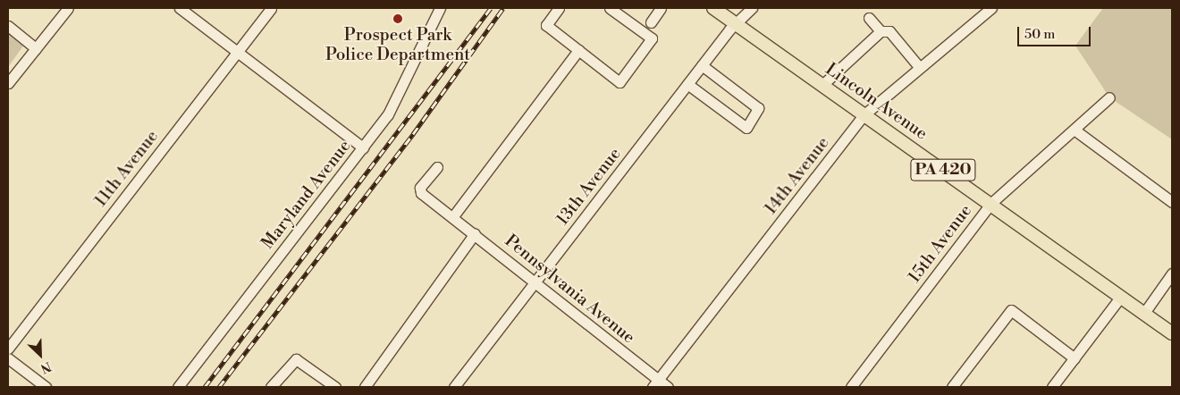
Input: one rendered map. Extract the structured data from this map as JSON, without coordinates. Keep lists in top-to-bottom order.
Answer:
{
  "streets": {
    "main road": ["Lincoln Avenue", "PA 420"],
    "street": [
      "11th Avenue",
      "14th Avenue",
      "13th Avenue",
      "Maryland Avenue",
      "15th Avenue",
      "Pennsylvania Avenue"
    ]
  },
  "crossings": [
    ["Lincoln Avenue", "14th Avenue"],
    ["Lincoln Avenue", "13th Avenue"],
    ["Lincoln Avenue", "15th Avenue"],
    ["14th Avenue", "Pennsylvania Avenue"],
    ["13th Avenue", "Pennsylvania Avenue"]
  ],
  "places": ["Prospect Park Police Department"],
  "scale_bar": "50 m",
  "north": "bottom right"
}
